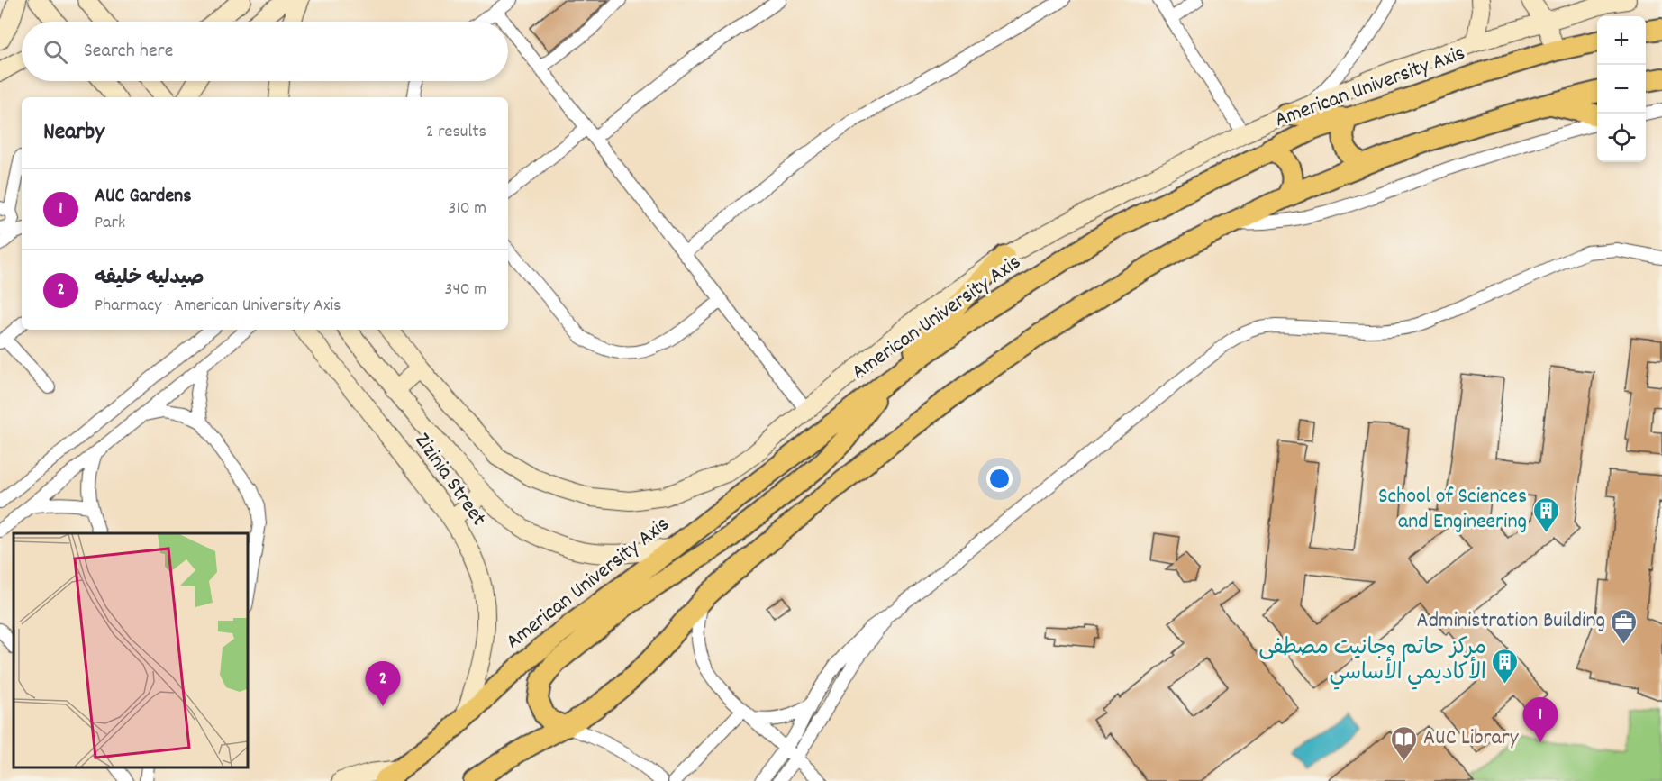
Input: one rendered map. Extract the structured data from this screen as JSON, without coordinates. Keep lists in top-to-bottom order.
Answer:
{
  "streets": {
    "main road": ["American University Axis"],
    "street": ["Zizinia Street"]
  },
  "crossings": [
    ["American University Axis", "Zizinia Street"]
  ],
  "places": {
    "building": ["School of Sciences and Engineering", "مركز حاتم وجانيت مصطفى الأكاديمي الأساسي"],
    "office": ["Administration Building"],
    "library": ["AUC Library"]
  },
  "page": {
    "map_buttons": ["+", "−"],
    "search": "Search here",
    "heading": ["Nearby", "2 results"],
    "list": [
      {
        "mark": "1",
        "name": "AUC Gardens",
        "note": "Park",
        "value": "310 m"
      },
      {
        "mark": "2",
        "name": "صيدليه خليفه",
        "note": "Pharmacy · American University Axis",
        "value": "340 m"
      }
    ],
    "pins": ["2", "1"]
  }
}
